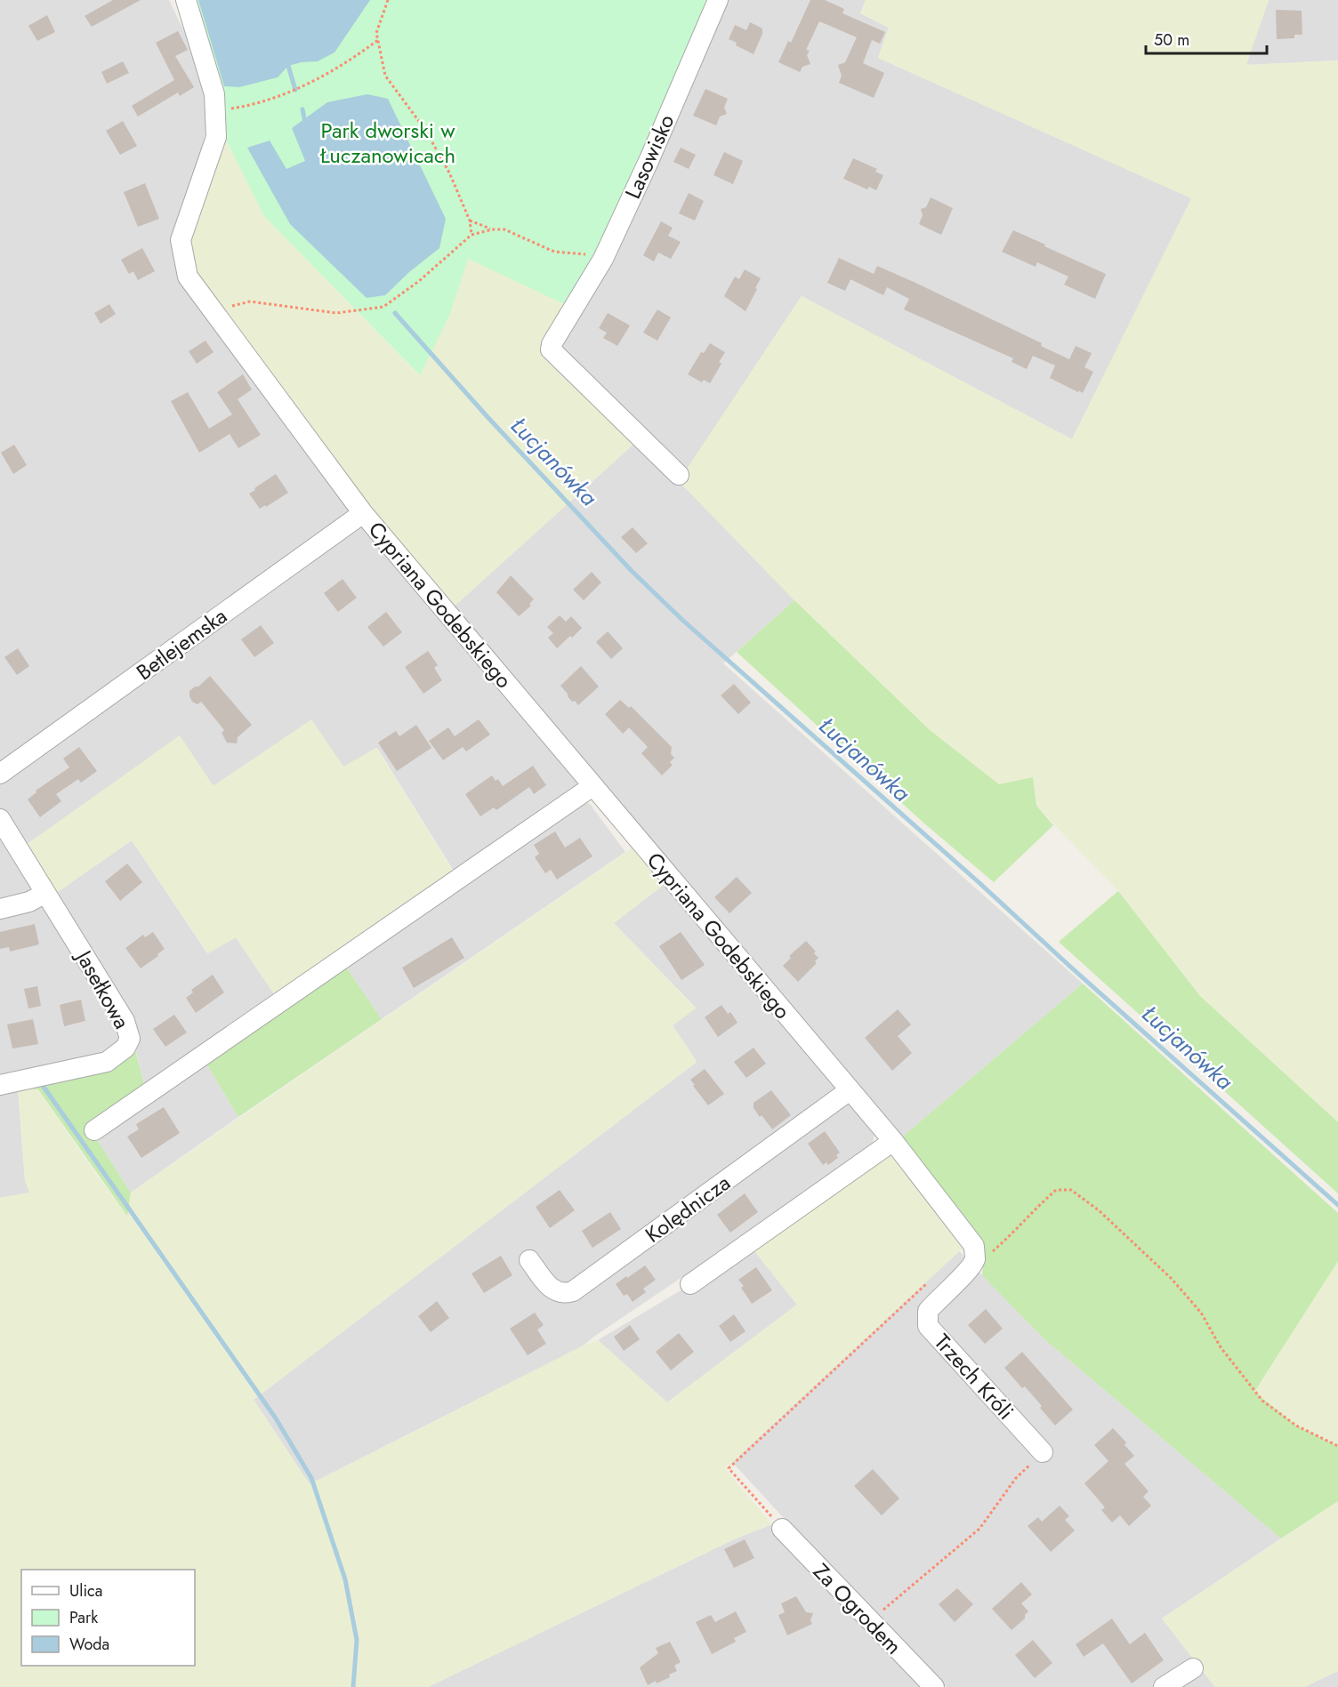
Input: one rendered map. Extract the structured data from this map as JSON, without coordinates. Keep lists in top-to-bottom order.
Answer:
{
  "streets": {
    "street": [
      "Lasowisko",
      "Cypriana Godebskiego",
      "Betlejemska",
      "Jasełkowa",
      "Kolędnicza",
      "Trzech Króli",
      "Za Ogrodem"
    ]
  },
  "crossings": [
    ["Cypriana Godebskiego", "Betlejemska"],
    ["Cypriana Godebskiego", "Kolędnicza"],
    ["Cypriana Godebskiego", "Trzech Króli"]
  ],
  "water": ["Łucjanówka"],
  "parks": ["Park dworski w Łuczanowicach"],
  "legend": ["Ulica", "Park", "Woda"],
  "scale_bar": "50 m"
}
